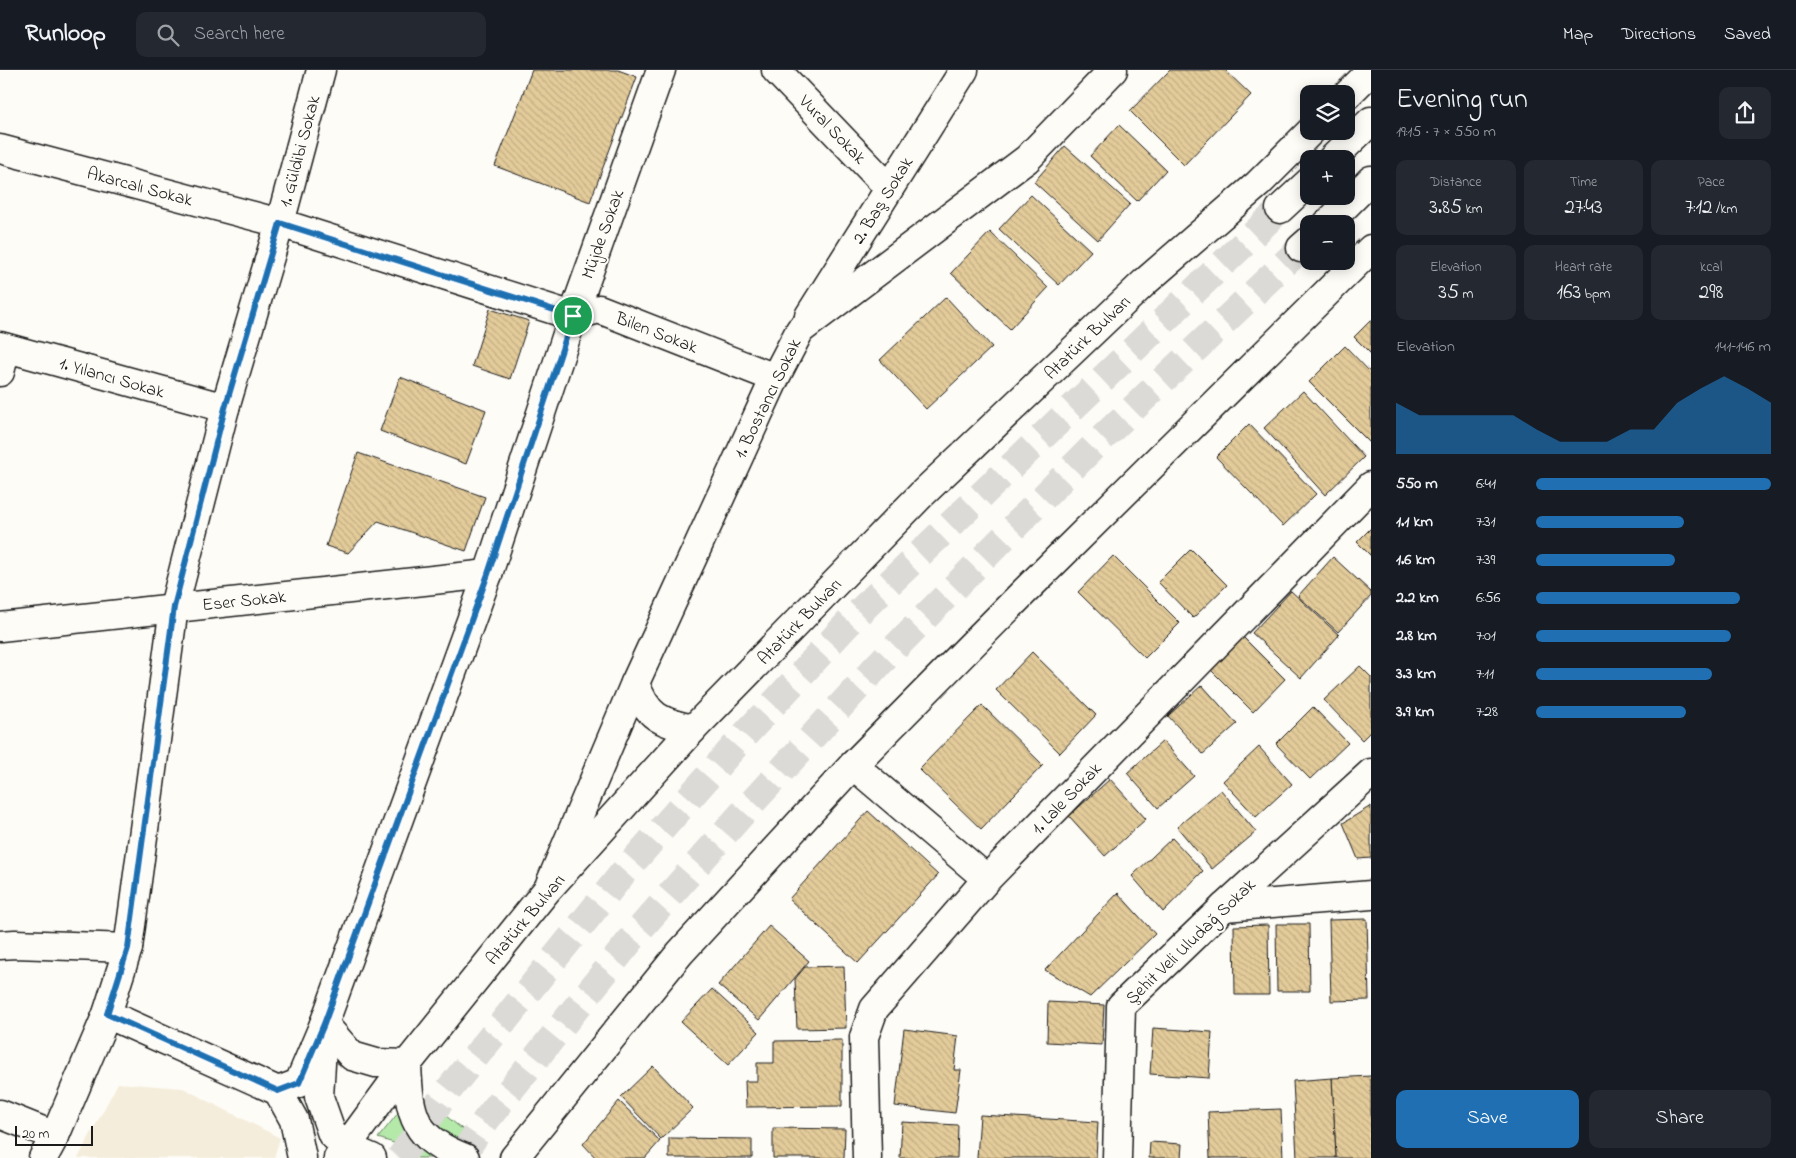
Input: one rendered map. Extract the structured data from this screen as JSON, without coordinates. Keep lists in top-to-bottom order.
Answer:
{
  "streets": {
    "main road": [
      "Vural Sokak",
      "1. Güldibi Sokak",
      "Akarcalı Sokak",
      "2. Baş Sokak",
      "Müjde Sokak",
      "Bilen Sokak",
      "Atatürk Bulvarı",
      "1. Yılancı Sokak",
      "1. Bostancı Sokak",
      "Eser Sokak",
      "1. Lale Sokak",
      "Şehit Veli Uludağ Sokak"
    ]
  },
  "crossings": [
    ["Vural Sokak", "2. Baş Sokak"],
    ["1. Güldibi Sokak", "Akarcalı Sokak"],
    ["1. Güldibi Sokak", "1. Yılancı Sokak"],
    ["1. Güldibi Sokak", "Eser Sokak"],
    ["2. Baş Sokak", "1. Bostancı Sokak"],
    ["Müjde Sokak", "Bilen Sokak"],
    ["Müjde Sokak", "Eser Sokak"],
    ["Bilen Sokak", "1. Bostancı Sokak"],
    ["Atatürk Bulvarı", "1. Bostancı Sokak"]
  ],
  "scale_bar": "20 m",
  "page": {
    "header": "Runloop",
    "search": "Search here",
    "nav": ["Map", "Directions", "Saved"],
    "heading": ["Evening run", "19:15 · 7 × 550 m"],
    "map_buttons": ["+", "−"],
    "stats": [
      ["Distance", "3.85 km"],
      ["Time", "27:43"],
      ["Pace", "7:12 /km"],
      ["Elevation", "35 m"],
      ["Heart rate", "163 bpm"],
      ["kcal", "298"]
    ],
    "chart": ["Elevation", "141–146 m"],
    "list": [
      {
        "name": "550 m",
        "note": "6:41"
      },
      {
        "name": "1.1 km",
        "note": "7:31"
      },
      {
        "name": "1.6 km",
        "note": "7:39"
      },
      {
        "name": "2.2 km",
        "note": "6:56"
      },
      {
        "name": "2.8 km",
        "note": "7:01"
      },
      {
        "name": "3.3 km",
        "note": "7:11"
      },
      {
        "name": "3.9 km",
        "note": "7:28"
      }
    ],
    "buttons": ["Save", "Share"],
    "scale": "20 m"
  }
}
